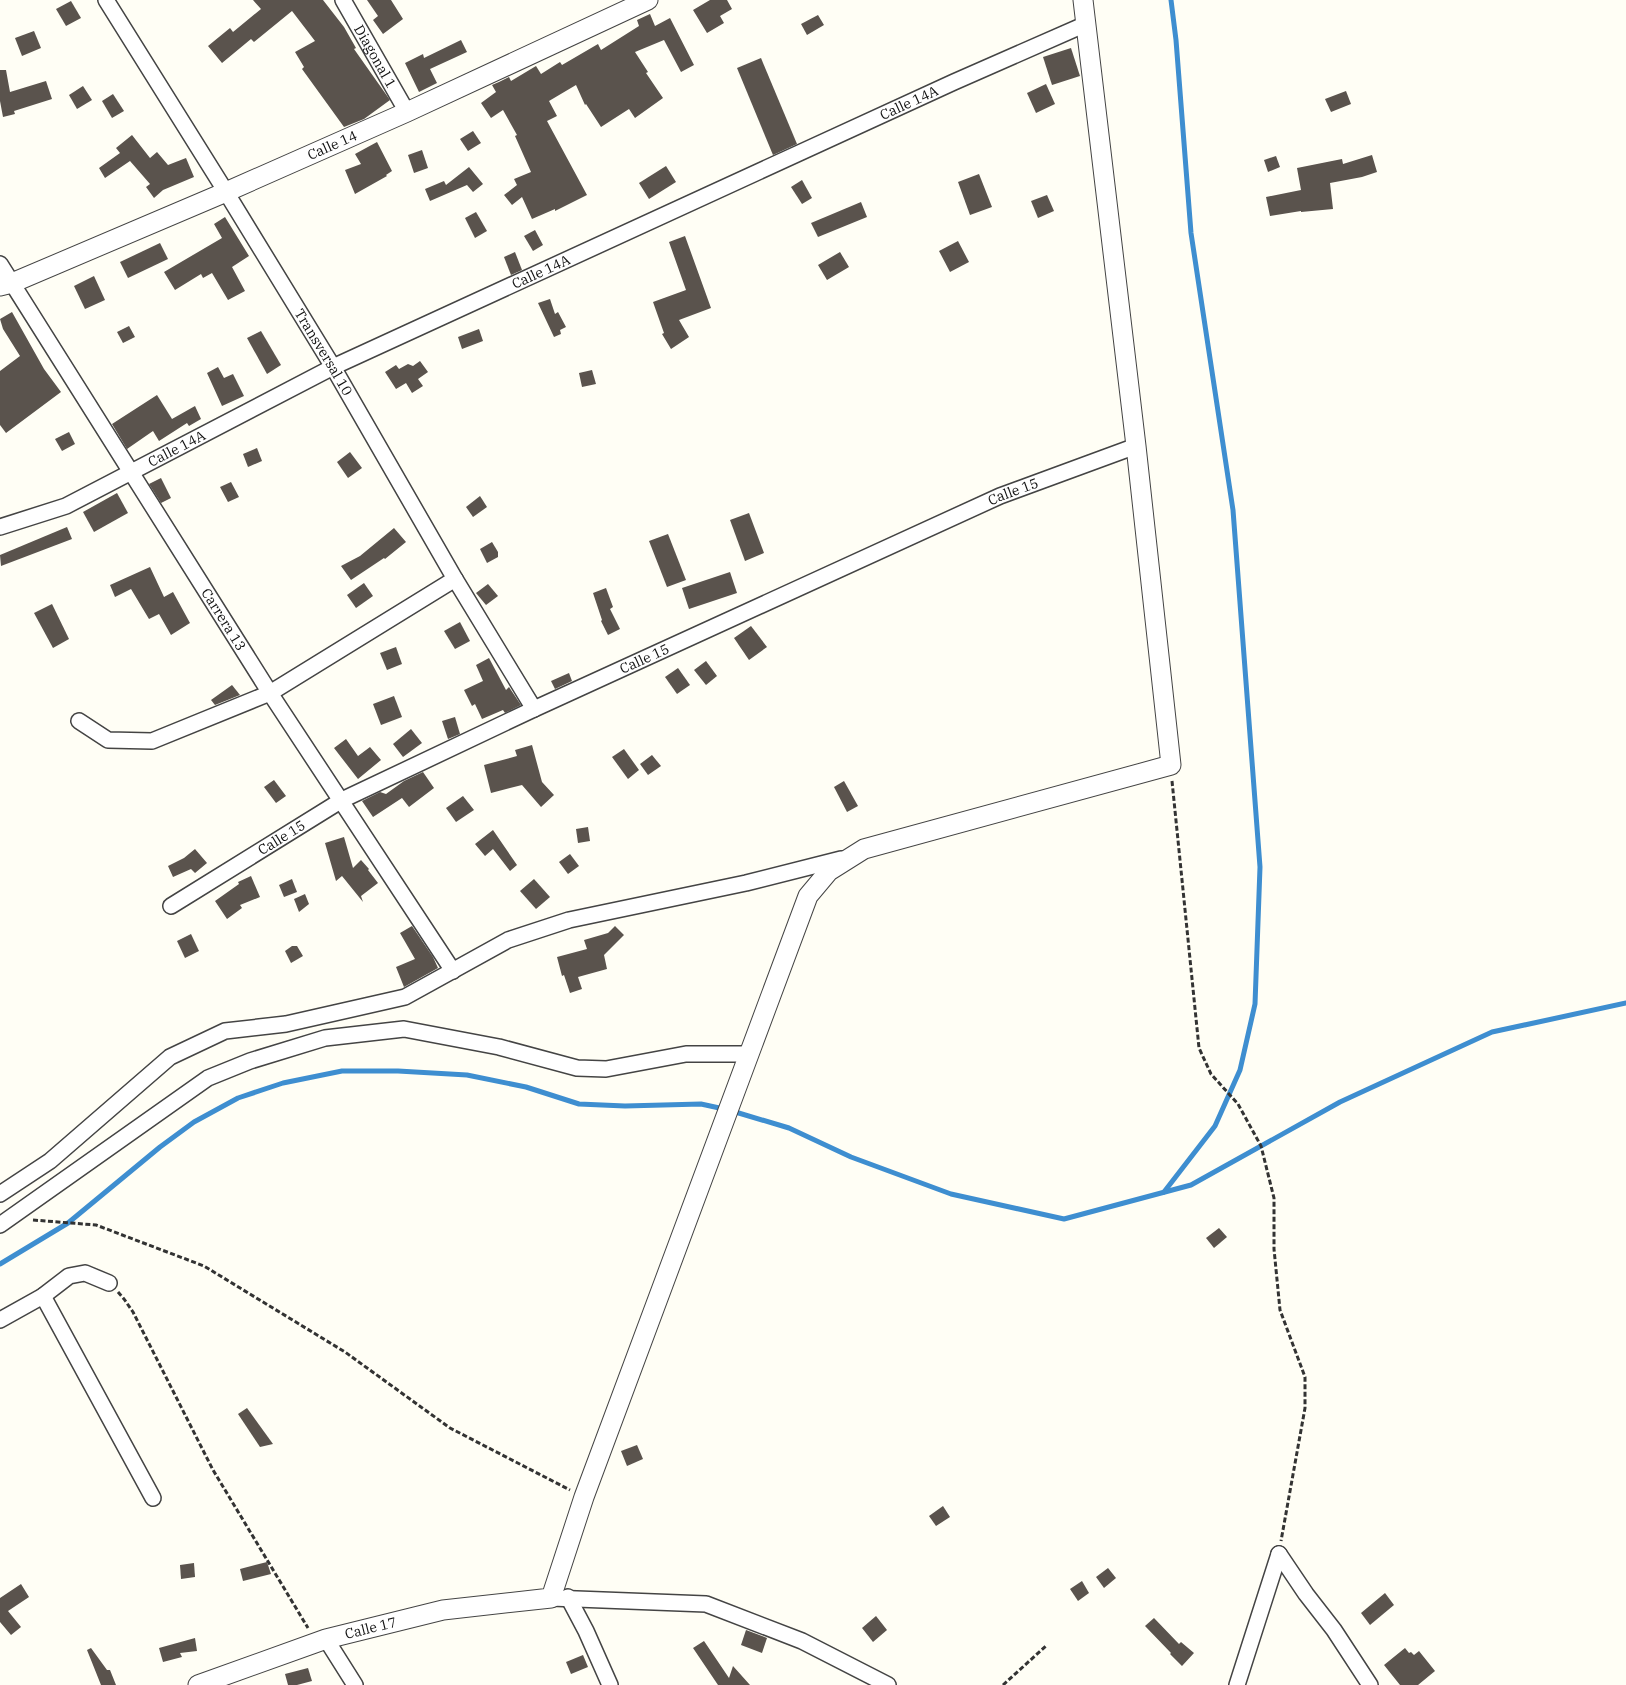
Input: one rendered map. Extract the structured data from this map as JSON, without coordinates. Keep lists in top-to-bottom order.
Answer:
{
  "streets": {
    "street": [
      "Diagonal 1",
      "Calle 14A",
      "Calle 14",
      "Transversal 10",
      "Calle 15",
      "Carrera 13",
      "Calle 17"
    ]
  },
  "crossings": [
    ["Diagonal 1", "Calle 14"],
    ["Calle 14A", "Transversal 10"],
    ["Calle 14A", "Carrera 13"],
    ["Calle 14", "Transversal 10"],
    ["Calle 14", "Carrera 13"],
    ["Transversal 10", "Calle 15"],
    ["Calle 15", "Carrera 13"]
  ]
}
